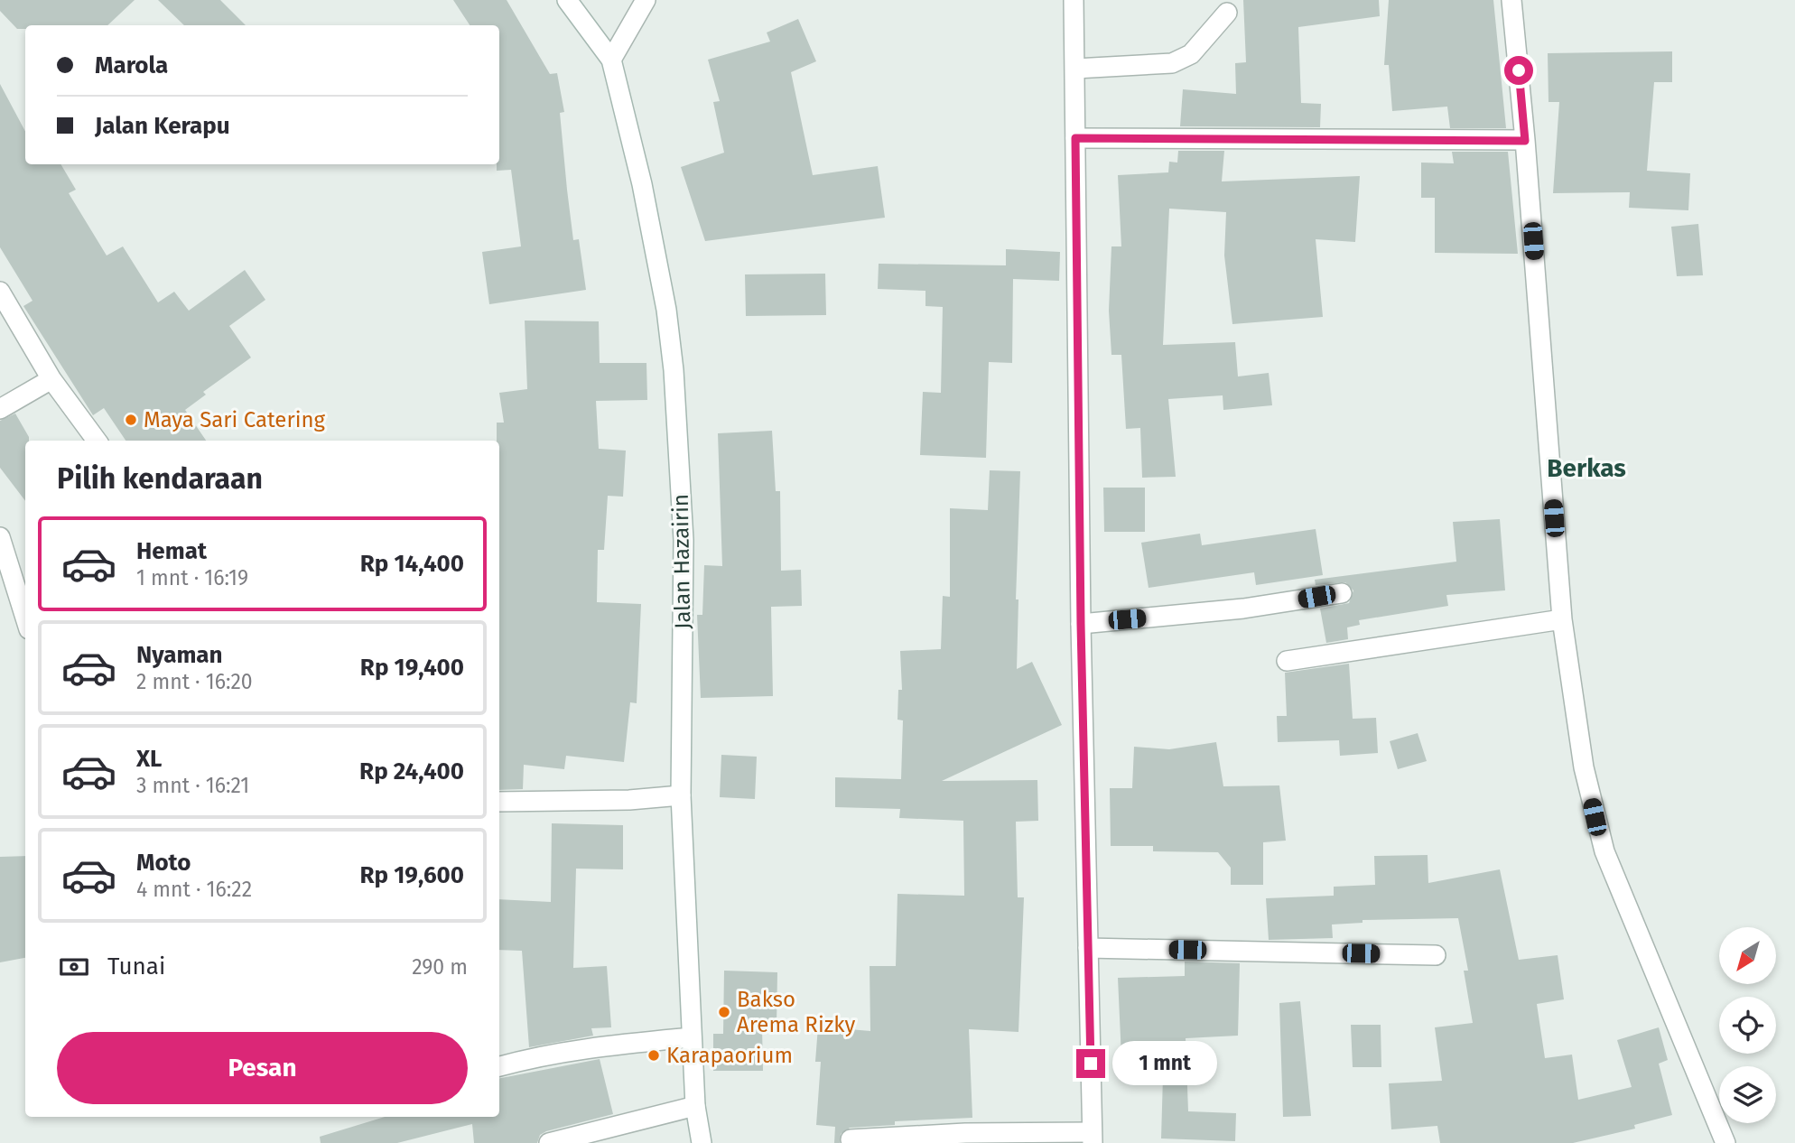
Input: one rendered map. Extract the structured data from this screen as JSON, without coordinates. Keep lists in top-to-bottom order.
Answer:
{
  "streets": {
    "street": ["Jalan Hazairin"]
  },
  "districts": ["Berkas"],
  "places": ["Maya Sari Catering", "Bakso Arema Rizky", "Karapaorium"],
  "north": "bottom left",
  "page": {
    "banner": ["Marola", "Jalan Kerapu"],
    "heading": "Pilih kendaraan",
    "list": [
      {
        "name": "Hemat",
        "note": "1 mnt · 16:19",
        "value": "Rp 14,400"
      },
      {
        "name": "Nyaman",
        "note": "2 mnt · 16:20",
        "value": "Rp 19,400"
      },
      {
        "name": "XL",
        "note": "3 mnt · 16:21",
        "value": "Rp 24,400"
      },
      {
        "name": "Moto",
        "note": "4 mnt · 16:22",
        "value": "Rp 19,600"
      }
    ],
    "pay": ["Tunai", "290 m"],
    "buttons": "Pesan",
    "bubble": "1 mnt"
  }
}
